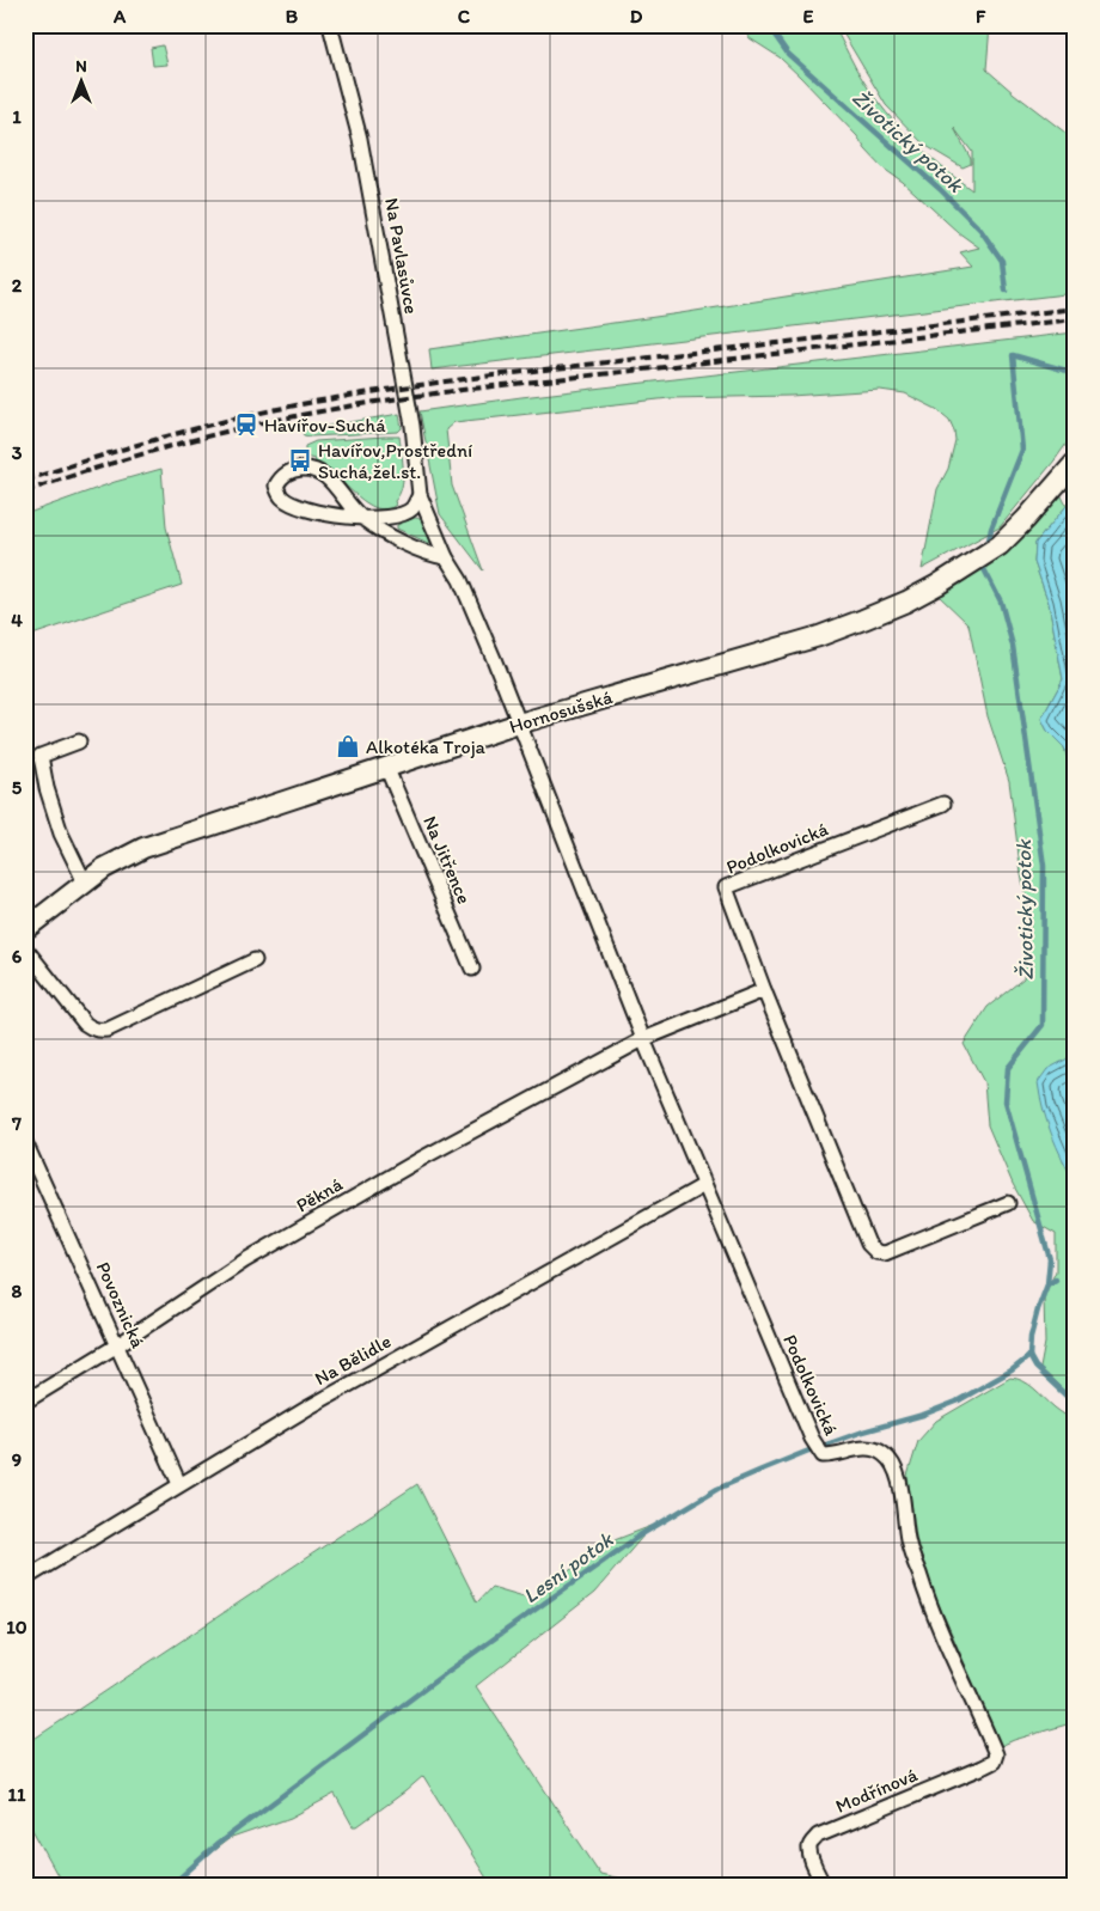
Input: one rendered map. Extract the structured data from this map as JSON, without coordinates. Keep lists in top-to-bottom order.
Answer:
{
  "streets": {
    "street": [
      "Na Pavlasůvce",
      "Hornosušská",
      "Podolkovická",
      "Na Jitřence",
      "Pěkná",
      "Povoznická",
      "Na Bělidle",
      "Modřínová"
    ]
  },
  "crossings": [
    ["Hornosušská", "Podolkovická"],
    ["Hornosušská", "Na Jitřence"],
    ["Podolkovická", "Pěkná"],
    ["Podolkovická", "Na Bělidle"],
    ["Podolkovická", "Modřínová"],
    ["Pěkná", "Povoznická"],
    ["Povoznická", "Na Bělidle"]
  ],
  "water": ["Životický potok", "Lesní potok"],
  "places": {
    "station": ["Havířov-Suchá"],
    "bus stop": ["Havířov,Prostřední Suchá,žel.st."],
    "shop": ["Alkotéka Troja"]
  },
  "north": "top",
  "grid": {
    "columns": [
      "A",
      "B",
      "C",
      "D",
      "E",
      "F"
    ],
    "rows": [
      "1",
      "2",
      "3",
      "4",
      "5",
      "6",
      "7",
      "8",
      "9",
      "10",
      "11"
    ]
  }
}
